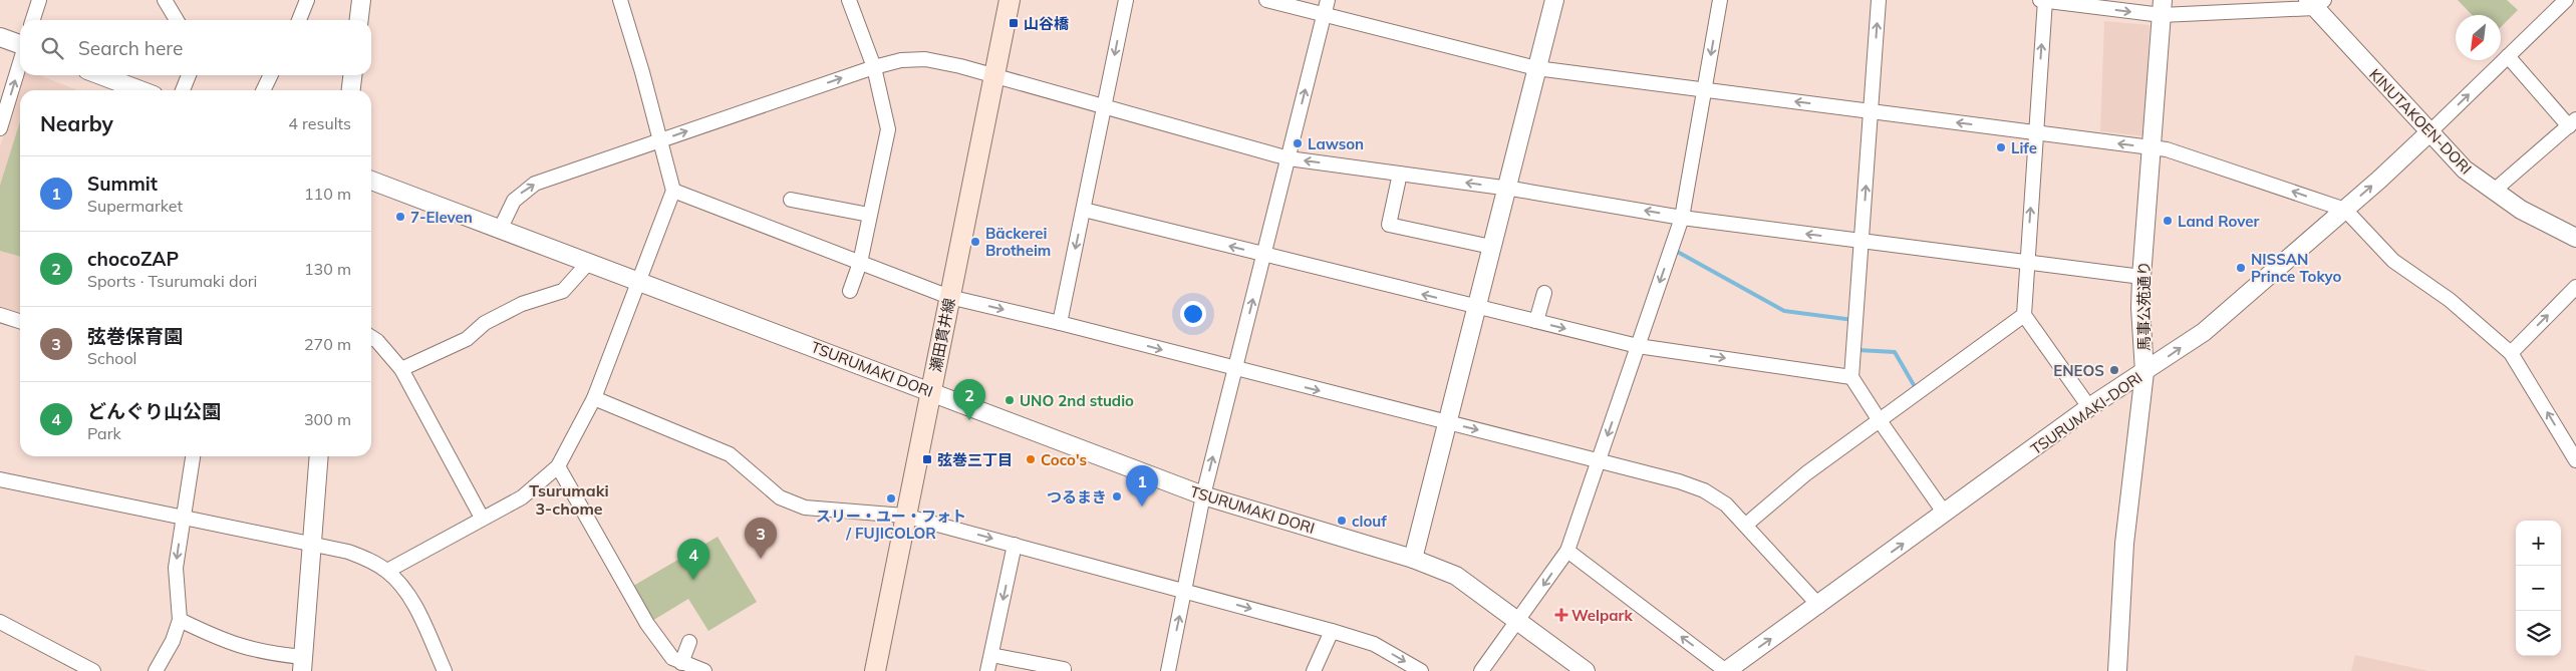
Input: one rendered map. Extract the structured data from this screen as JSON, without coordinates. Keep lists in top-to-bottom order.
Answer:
{
  "streets": {
    "main road": ["瀬田貫井線"],
    "street": [
      "KINUTAKOEN-DORI",
      "馬事公苑通り",
      "TSURUMAKI DORI",
      "TSURUMAKI-DORI"
    ]
  },
  "crossings": [
    ["KINUTAKOEN-DORI", "TSURUMAKI-DORI"],
    ["馬事公苑通り", "TSURUMAKI-DORI"],
    ["瀬田貫井線", "TSURUMAKI DORI"]
  ],
  "one_way": ["TSURUMAKI-DORI"],
  "districts": ["Tsurumaki 3-chome"],
  "places": {
    "transit": ["山谷橋", "弦巻三丁目"],
    "other": [
      "Lawson",
      "Life",
      "7-Eleven",
      "Land Rover",
      "Bäckerei Brotheim",
      "NISSAN Prince Tokyo",
      "ENEOS",
      "UNO 2nd studio",
      "Coco's",
      "つるまき",
      "スリー・ユー・フォト / FUJICOLOR",
      "clouf"
    ],
    "health": ["Welpark"]
  },
  "north": "bottom left",
  "page": {
    "search": "Search here",
    "heading": ["Nearby", "4 results"],
    "list": [
      {
        "mark": "1",
        "name": "Summit",
        "note": "Supermarket",
        "value": "110 m"
      },
      {
        "mark": "2",
        "name": "chocoZAP",
        "note": "Sports · Tsurumaki dori",
        "value": "130 m"
      },
      {
        "mark": "3",
        "name": "弦巻保育園",
        "note": "School",
        "value": "270 m"
      },
      {
        "mark": "4",
        "name": "どんぐり山公園",
        "note": "Park",
        "value": "300 m"
      }
    ],
    "pins": [
      "2",
      "1",
      "3",
      "4"
    ],
    "map_buttons": ["+", "−"]
  }
}
